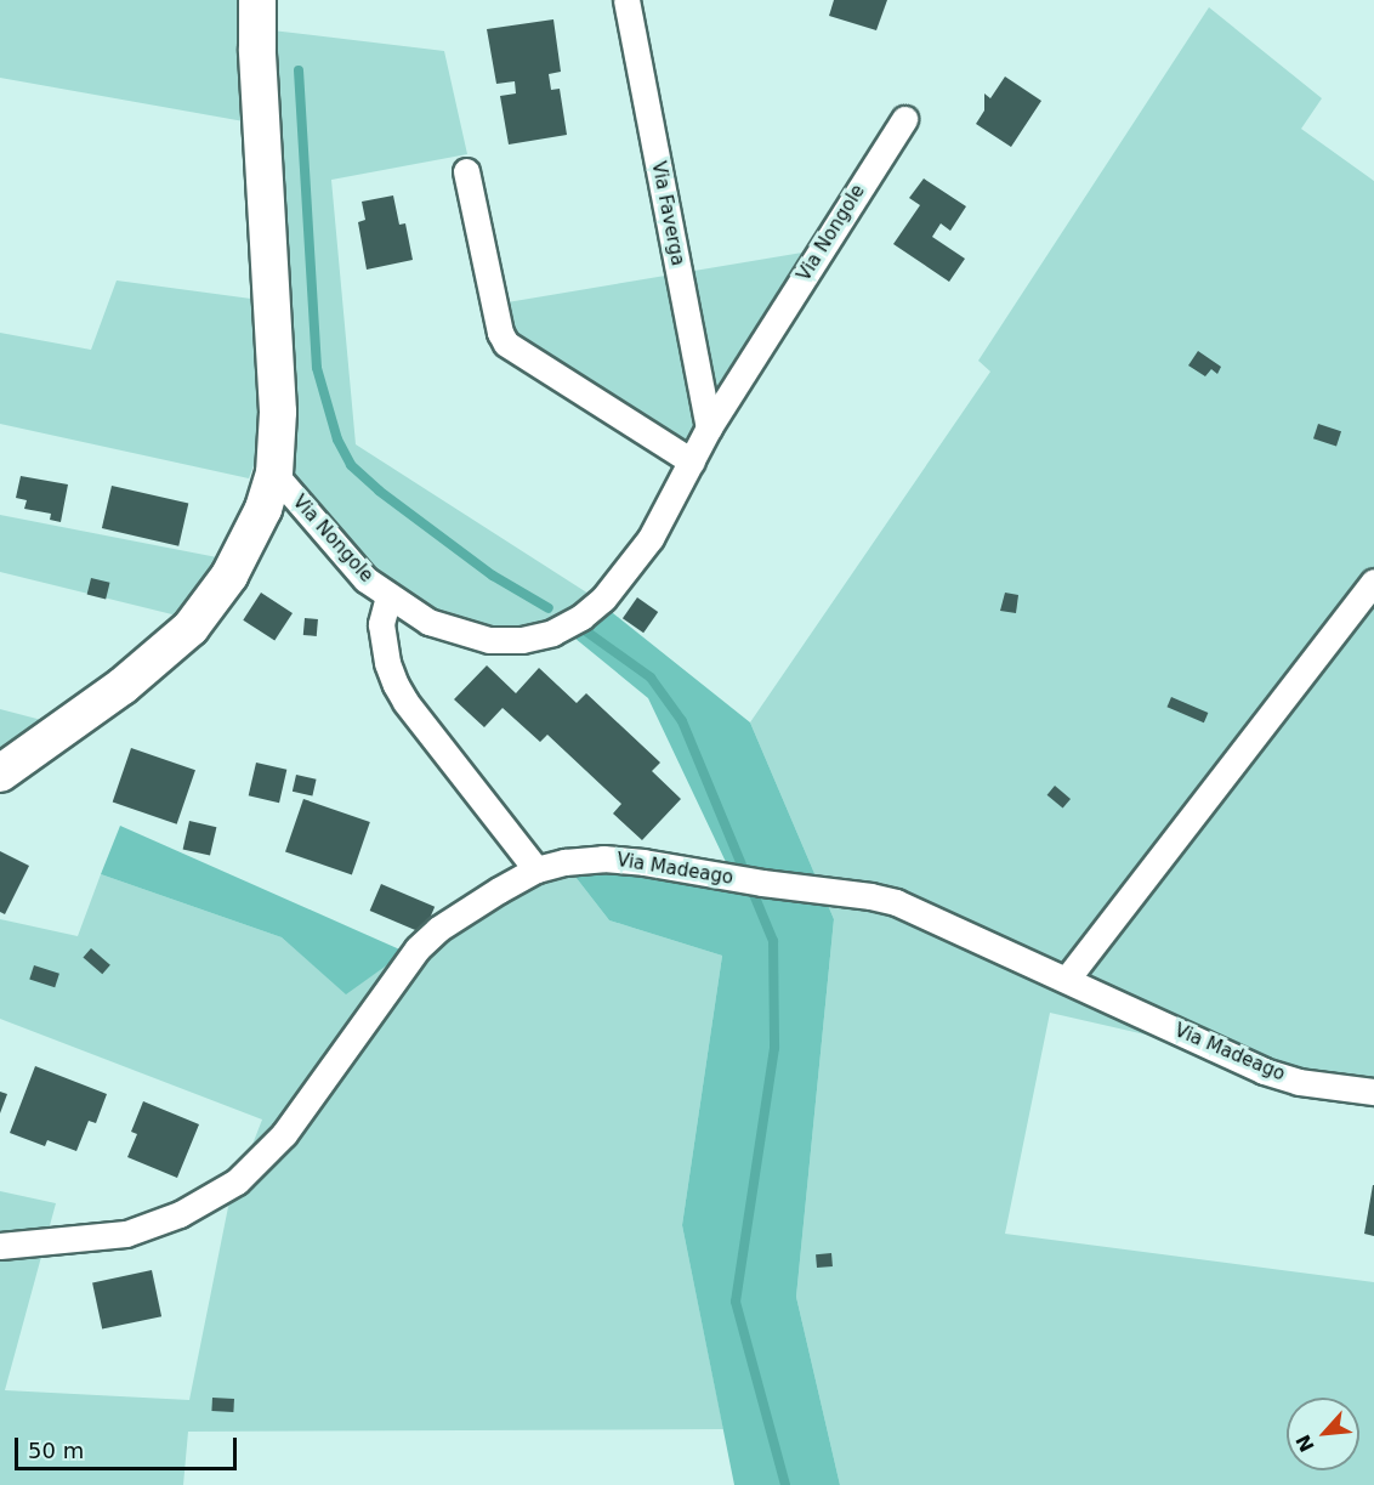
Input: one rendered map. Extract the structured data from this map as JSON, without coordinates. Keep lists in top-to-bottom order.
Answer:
{
  "streets": {
    "street": ["Via Faverga", "Via Nongole", "Via Madeago"]
  },
  "crossings": [
    ["Via Faverga", "Via Nongole"]
  ],
  "scale_bar": "50 m",
  "north": "bottom left"
}
